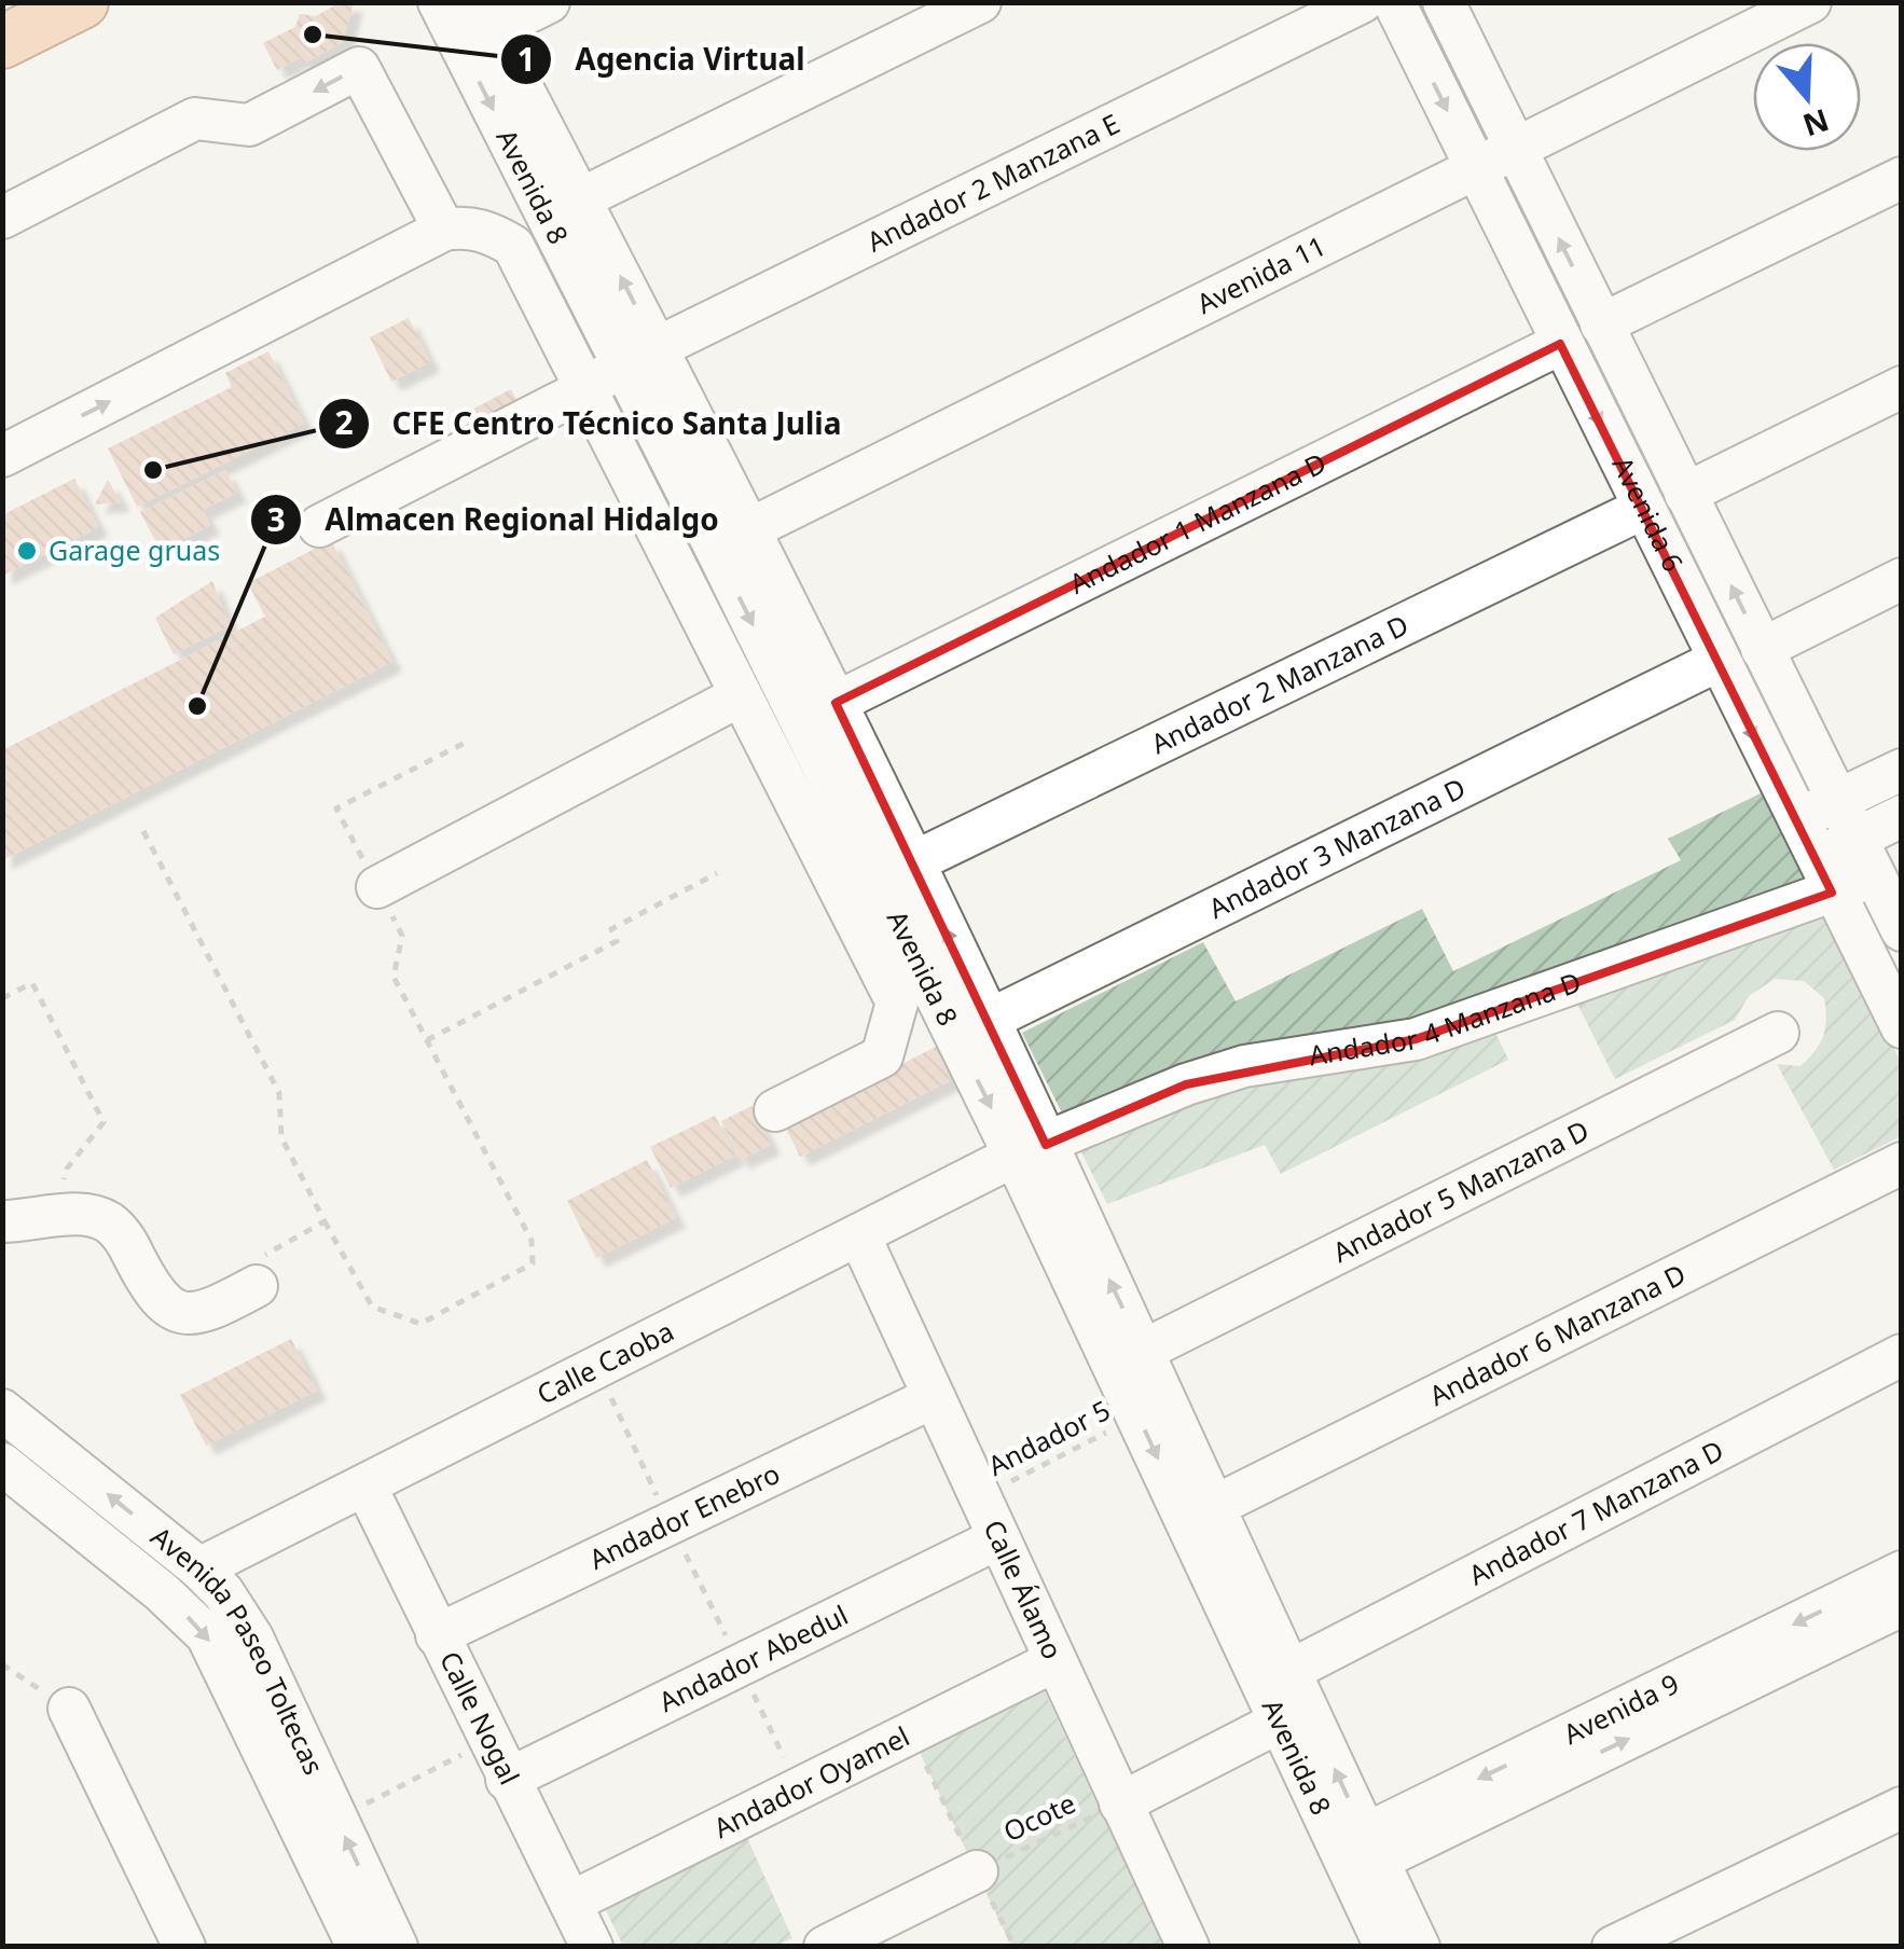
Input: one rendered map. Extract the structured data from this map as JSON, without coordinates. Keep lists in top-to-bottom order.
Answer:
{
  "streets": {
    "street": [
      "Andador 2 Manzana E",
      "Avenida 8",
      "Avenida 11",
      "Avenida 6",
      "Andador 1 Manzana D",
      "Andador 2 Manzana D",
      "Andador 3 Manzana D",
      "Andador 4 Manzana D",
      "Andador 5 Manzana D",
      "Andador 6 Manzana D",
      "Calle Caoba",
      "Andador 7 Manzana D",
      "Andador Enebro",
      "Calle Álamo",
      "Avenida Paseo Toltecas",
      "Andador Abedul",
      "Avenida 9",
      "Calle Nogal",
      "Andador Oyamel"
    ],
    "path": ["Andador 5", "Ocote"]
  },
  "crossings": [
    ["Andador 2 Manzana E", "Avenida 8"],
    ["Avenida 8", "Avenida 11"],
    ["Avenida 8", "Andador 1 Manzana D"],
    ["Avenida 8", "Andador 2 Manzana D"],
    ["Avenida 8", "Andador 3 Manzana D"],
    ["Avenida 8", "Andador 4 Manzana D"],
    ["Avenida 8", "Andador 5 Manzana D"],
    ["Avenida 8", "Andador 6 Manzana D"],
    ["Avenida 8", "Calle Caoba"],
    ["Avenida 8", "Andador 5"],
    ["Avenida 8", "Andador 7 Manzana D"],
    ["Avenida 8", "Avenida 9"],
    ["Avenida 11", "Avenida 6"],
    ["Avenida 6", "Andador 1 Manzana D"],
    ["Avenida 6", "Andador 2 Manzana D"],
    ["Avenida 6", "Andador 3 Manzana D"],
    ["Avenida 6", "Andador 4 Manzana D"],
    ["Andador 4 Manzana D", "Calle Caoba"],
    ["Calle Caoba", "Calle Álamo"],
    ["Calle Caoba", "Avenida Paseo Toltecas"],
    ["Calle Caoba", "Calle Nogal"],
    ["Andador 5", "Calle Álamo"],
    ["Andador Enebro", "Calle Álamo"],
    ["Andador Enebro", "Calle Nogal"],
    ["Calle Álamo", "Andador Abedul"],
    ["Calle Álamo", "Andador Oyamel"],
    ["Calle Álamo", "Ocote"],
    ["Andador Abedul", "Calle Nogal"],
    ["Calle Nogal", "Andador Oyamel"]
  ],
  "places": [
    "Agencia Virtual",
    "CFE Centro Técnico Santa Julia",
    "Garage gruas",
    "Almacen Regional Hidalgo"
  ],
  "north": "bottom"
}
